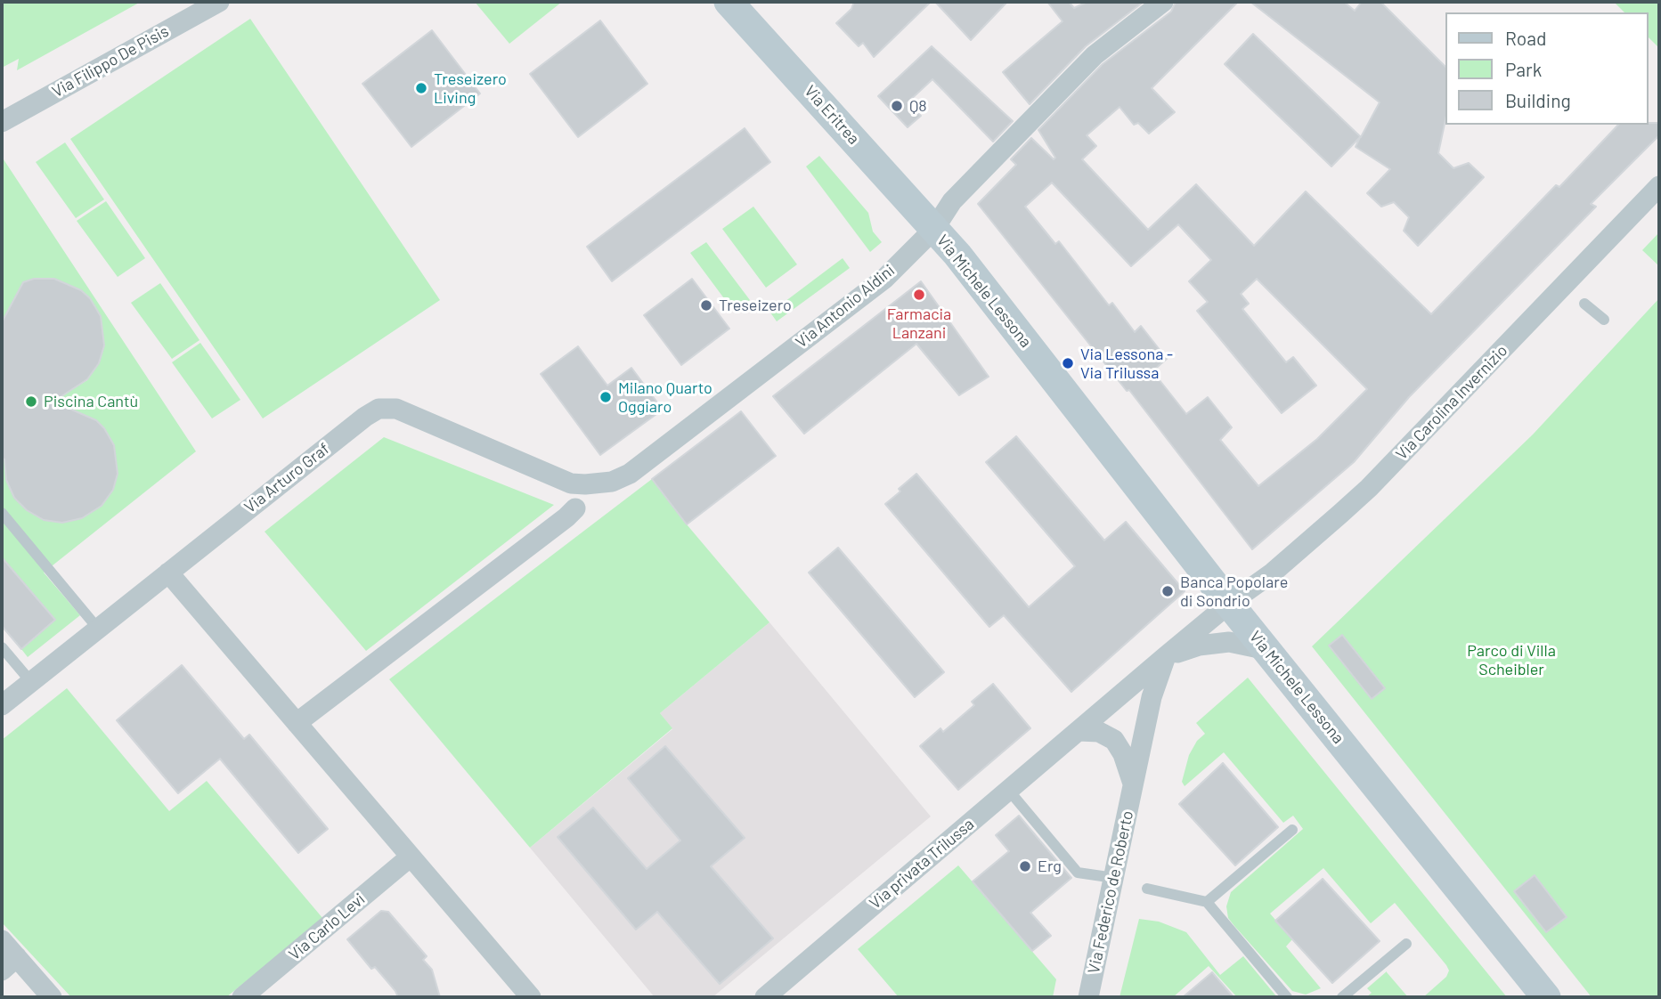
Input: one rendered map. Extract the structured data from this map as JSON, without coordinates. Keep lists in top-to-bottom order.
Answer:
{
  "streets": {
    "street": [
      "Via Filippo De Pisis",
      "Via Eritrea",
      "Via Michele Lessona",
      "Via Antonio Aldini",
      "Via Carolina Invernizio",
      "Via Arturo Graf",
      "Via privata Trilussa",
      "Via Federico de Roberto",
      "Via Carlo Levi"
    ]
  },
  "crossings": [
    ["Via Eritrea", "Via Michele Lessona"],
    ["Via Eritrea", "Via Antonio Aldini"],
    ["Via Michele Lessona", "Via Antonio Aldini"],
    ["Via Michele Lessona", "Via Carolina Invernizio"],
    ["Via Antonio Aldini", "Via Arturo Graf"]
  ],
  "parks": ["Parco di Villa Scheibler"],
  "places": [
    "Treseizero Living",
    "Q8",
    "Farmacia Lanzani",
    "Treseizero",
    "Via Lessona - Via Trilussa",
    "Milano Quarto Oggiaro",
    "Piscina Cantù",
    "Banca Popolare di Sondrio",
    "Erg"
  ],
  "legend": ["Road", "Park", "Building"]
}
